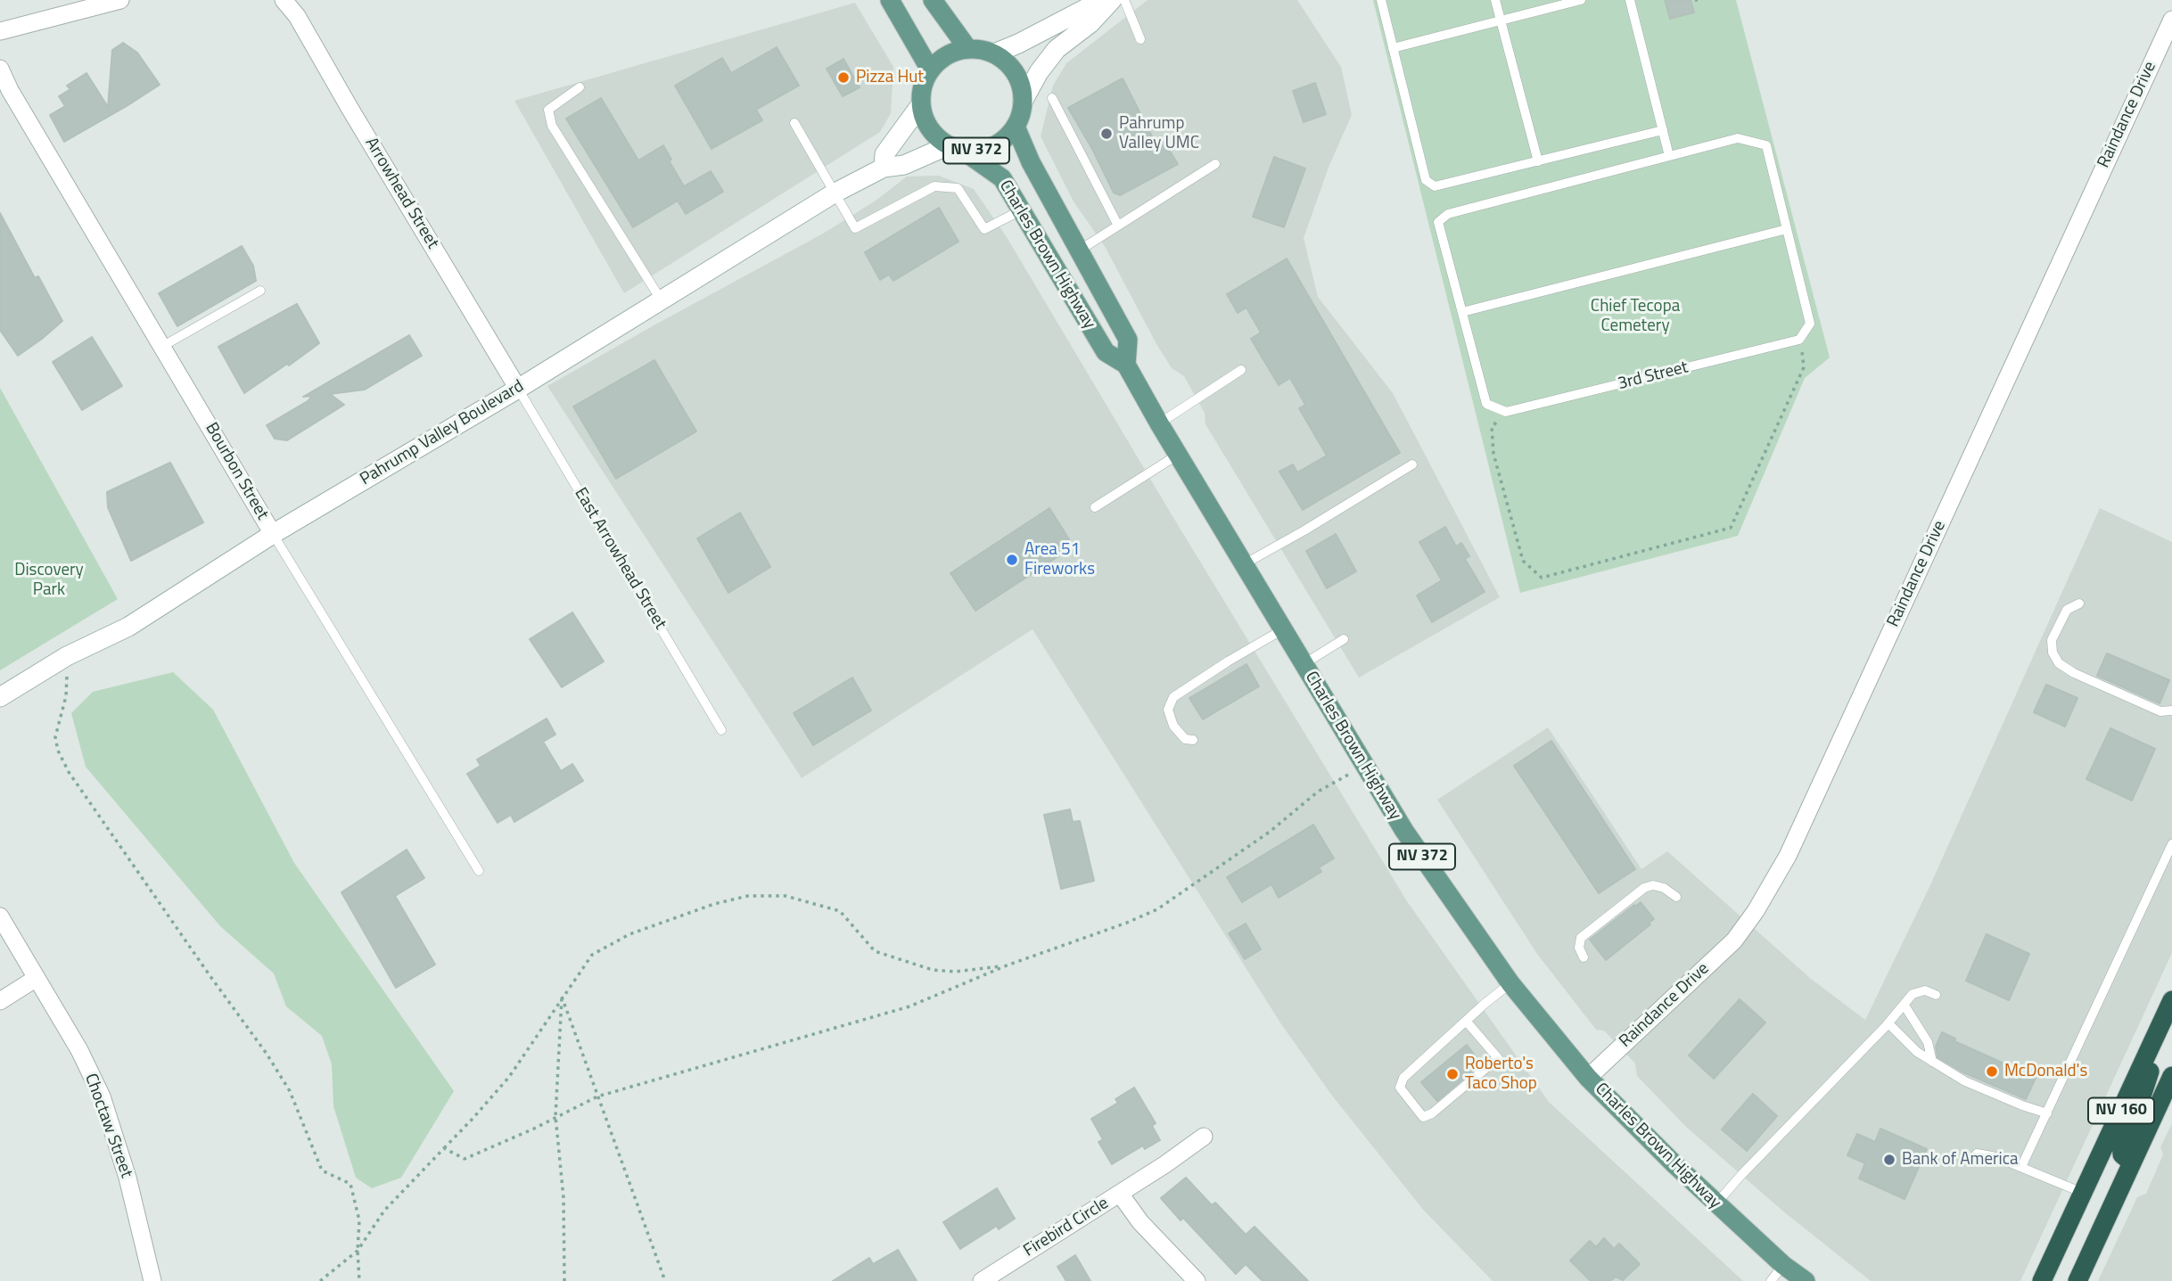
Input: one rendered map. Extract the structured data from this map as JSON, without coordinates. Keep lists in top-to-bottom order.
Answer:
{
  "streets": {
    "highway": ["NV 160"],
    "main road": ["NV 372", "Charles Brown Highway", "Pahrump Valley Boulevard"],
    "street": [
      "Raindance Drive",
      "Arrowhead Street",
      "Bourbon Street",
      "Choctaw Street",
      "Firebird Circle"
    ],
    "lane": ["3rd Street", "East Arrowhead Street"]
  },
  "crossings": [
    ["Raindance Drive", "Charles Brown Highway"],
    ["NV 372", "Charles Brown Highway"],
    ["NV 372", "Pahrump Valley Boulevard"],
    ["Arrowhead Street", "Pahrump Valley Boulevard"],
    ["Arrowhead Street", "East Arrowhead Street"],
    ["Charles Brown Highway", "Pahrump Valley Boulevard"],
    ["Pahrump Valley Boulevard", "Bourbon Street"],
    ["Pahrump Valley Boulevard", "East Arrowhead Street"]
  ],
  "parks": ["Chief Tecopa Cemetery", "Discovery Park"],
  "places": [
    "Pizza Hut",
    "Pahrump Valley UMC",
    "Area 51 Fireworks",
    "McDonald's",
    "Roberto's Taco Shop",
    "Bank of America"
  ]
}
